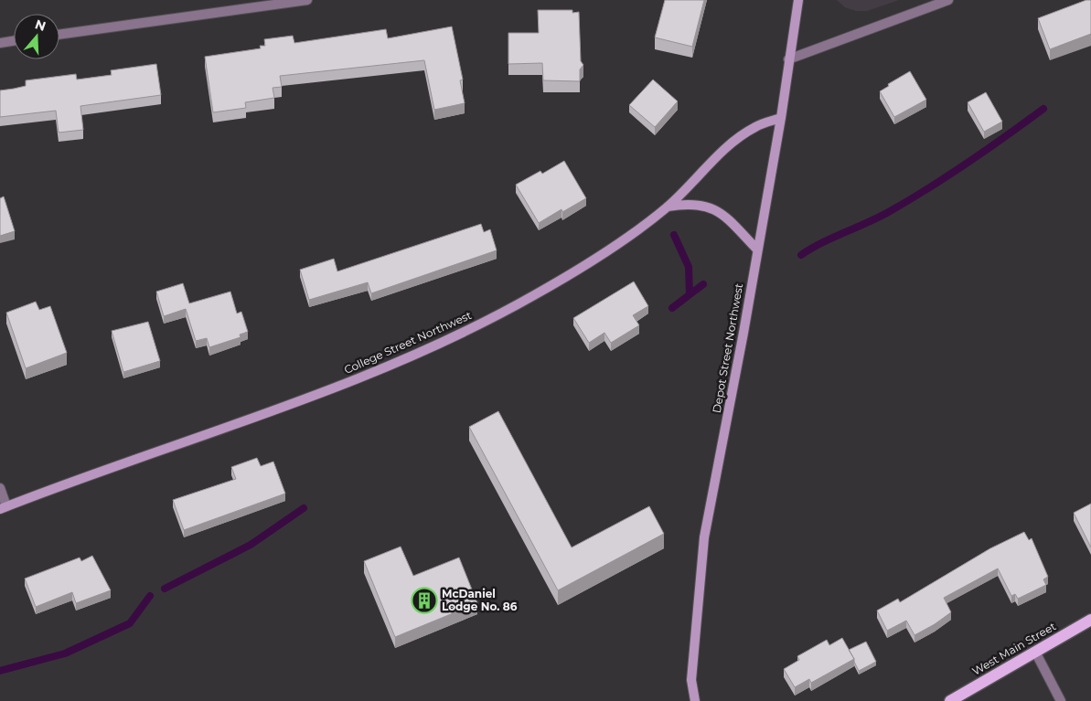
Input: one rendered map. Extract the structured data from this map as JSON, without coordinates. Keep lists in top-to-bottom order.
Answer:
{
  "streets": {
    "main road": ["West Main Street"],
    "street": ["College Street Northwest", "Depot Street Northwest"]
  },
  "crossings": [
    ["College Street Northwest", "Depot Street Northwest"]
  ],
  "places": {
    "building": ["McDaniel Lodge No. 86"]
  },
  "north": "top"
}
